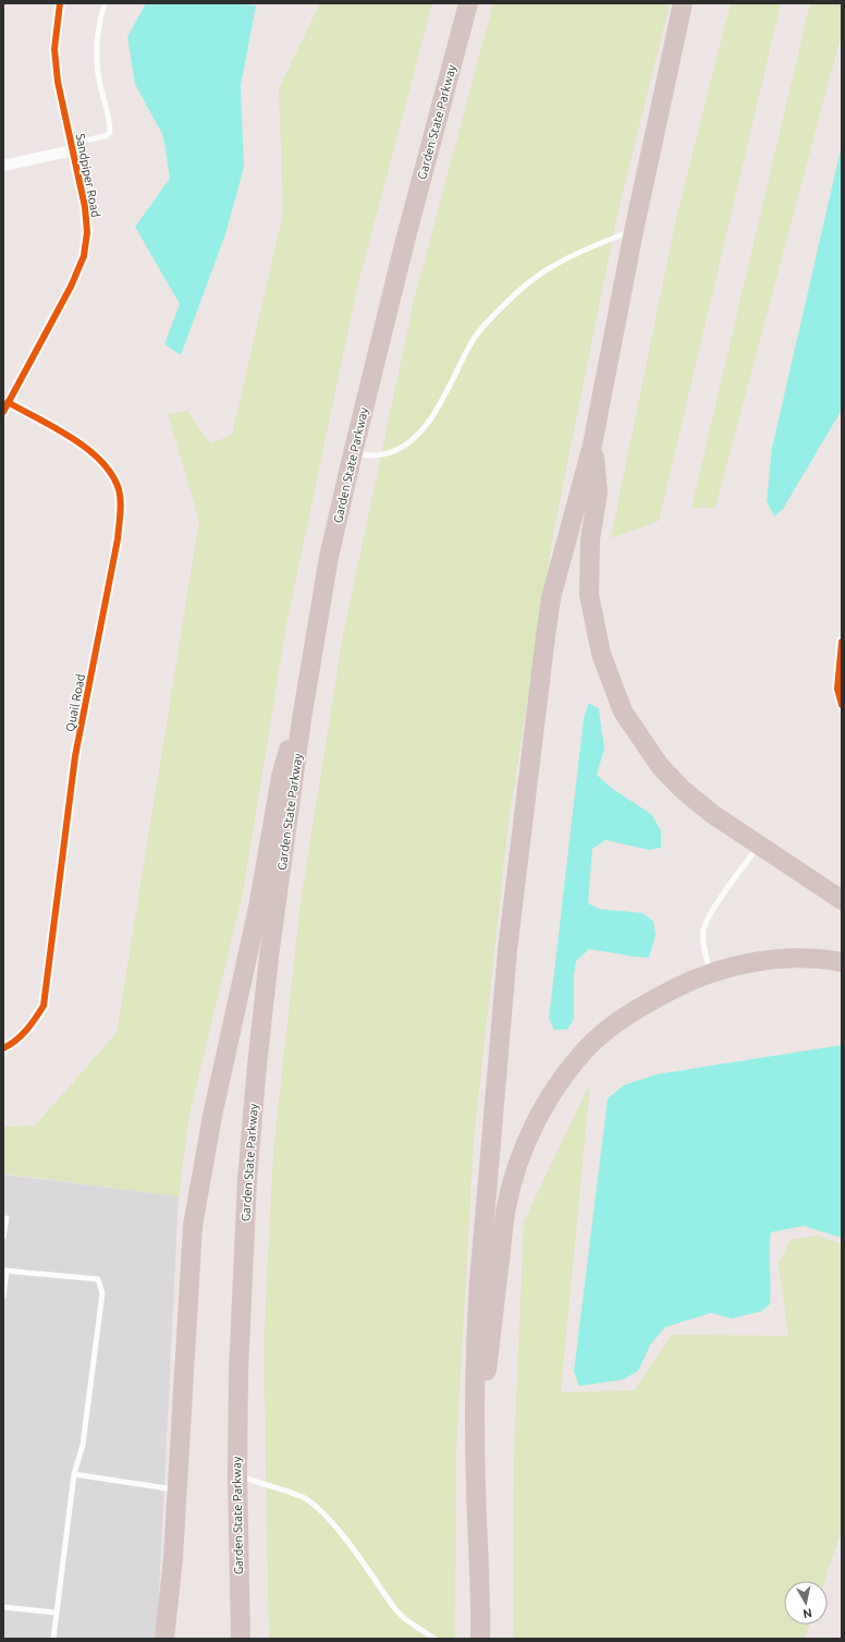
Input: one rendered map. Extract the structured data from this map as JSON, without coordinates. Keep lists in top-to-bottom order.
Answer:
{
  "streets": {
    "highway": ["Garden State Parkway"],
    "street": ["Sandpiper Road", "Quail Road"]
  },
  "crossings": [
    ["Sandpiper Road", "Quail Road"]
  ],
  "north": "bottom"
}
